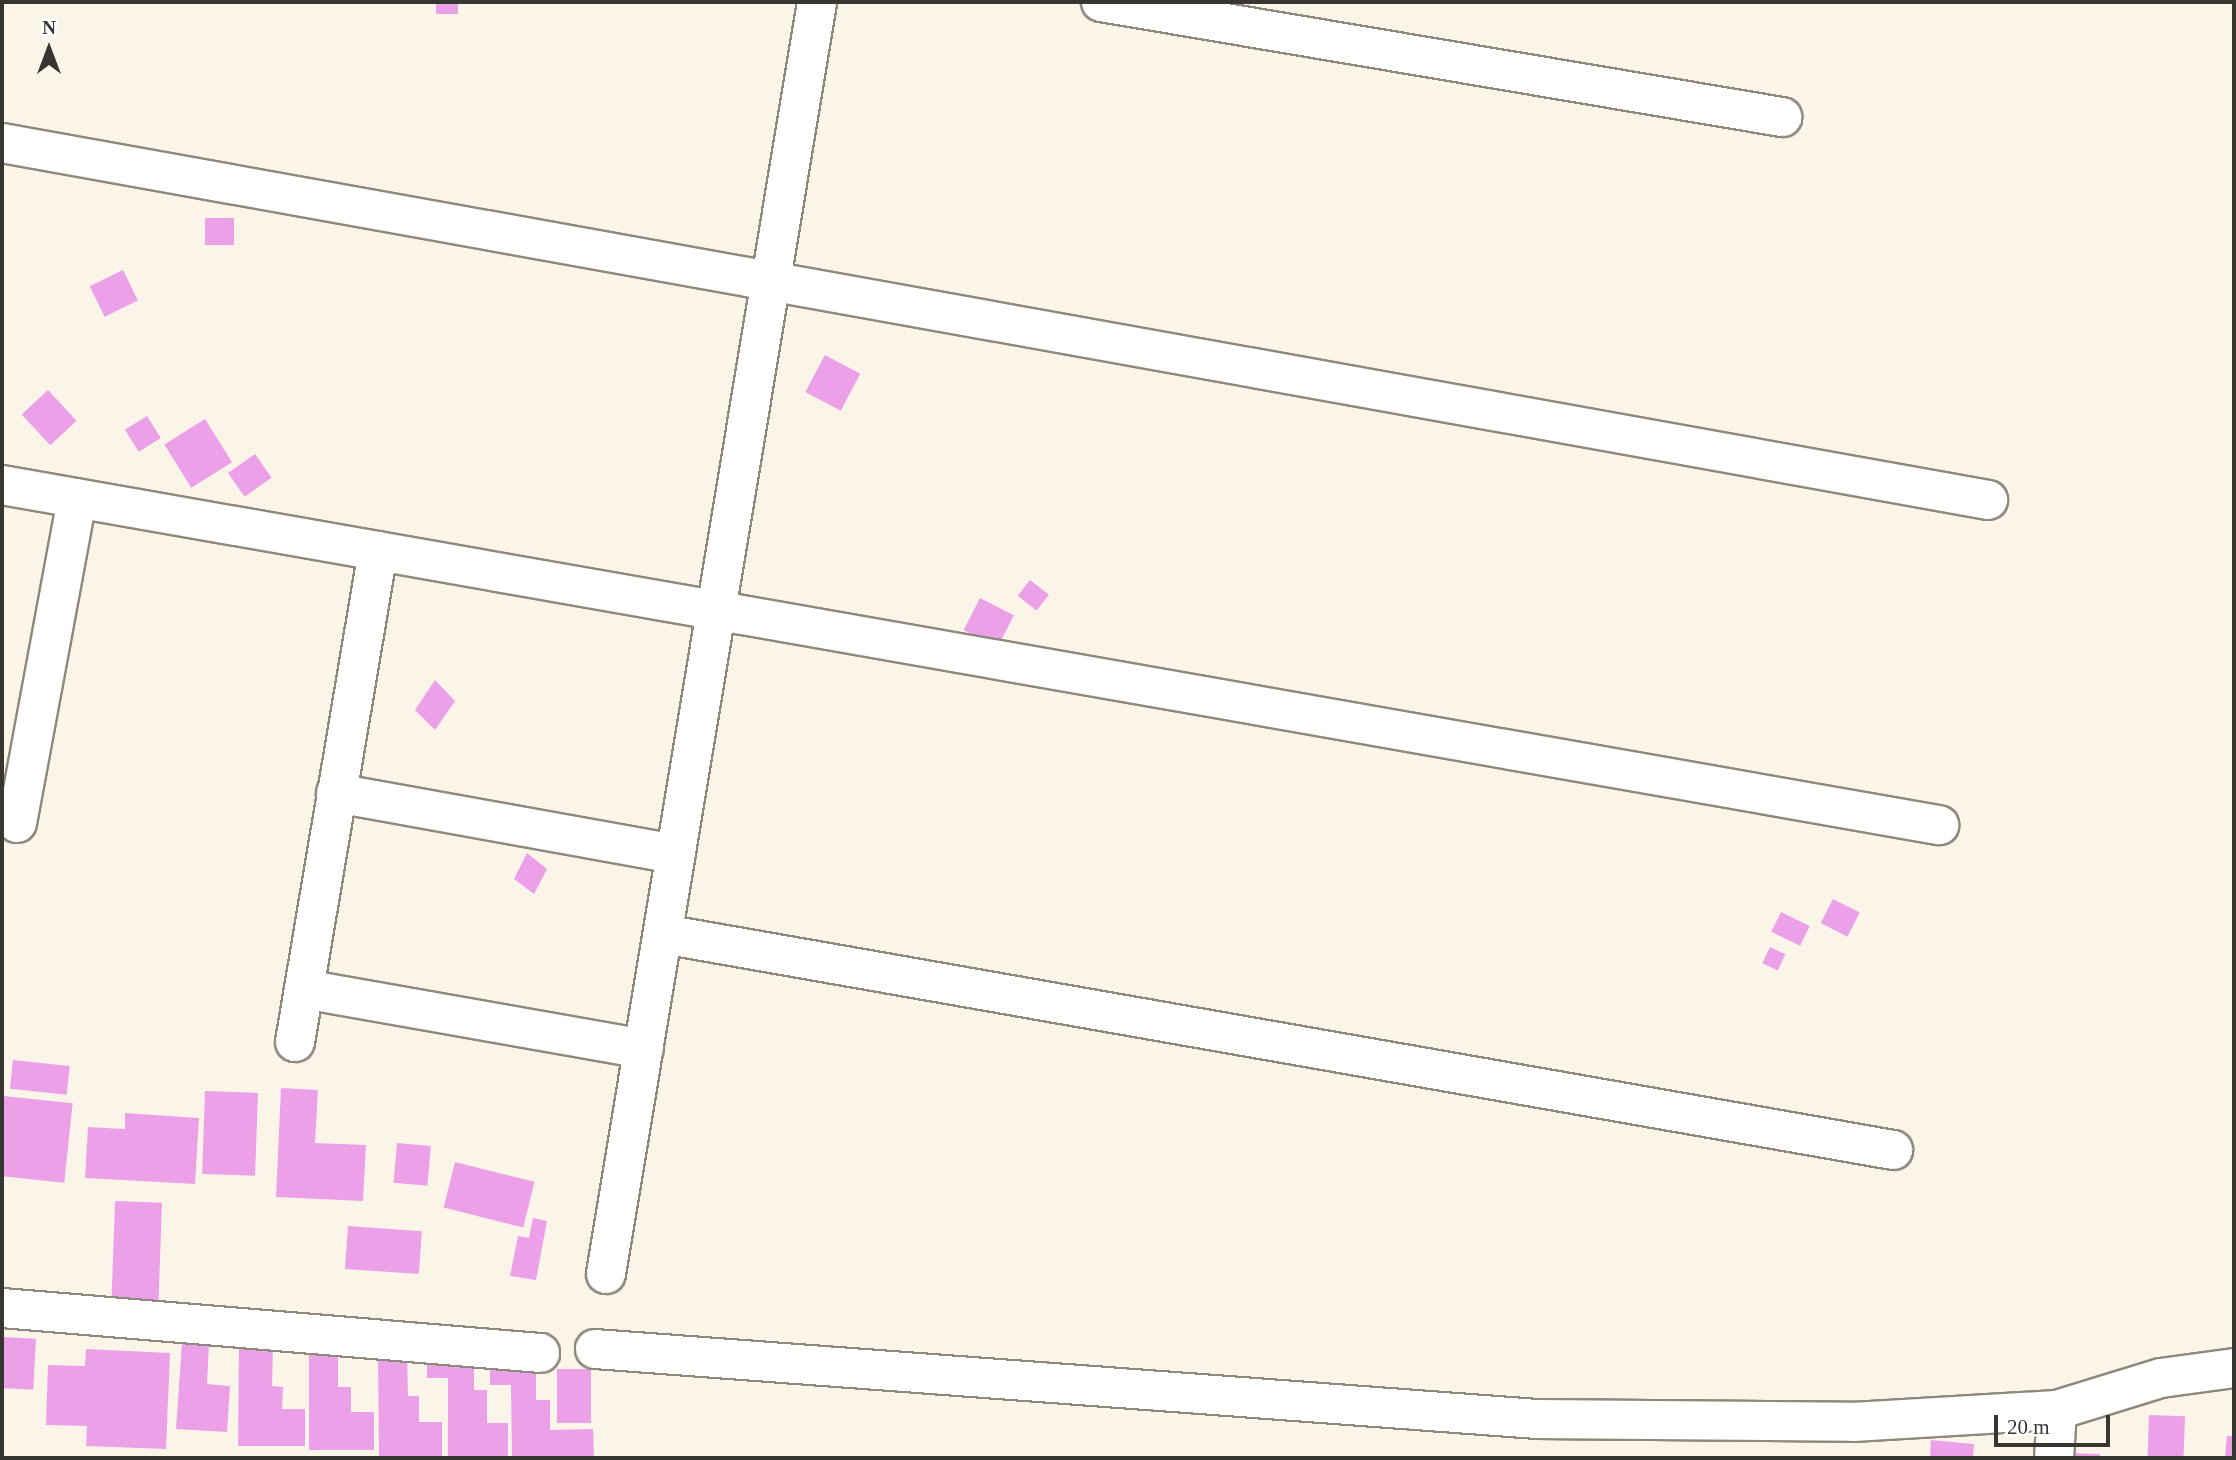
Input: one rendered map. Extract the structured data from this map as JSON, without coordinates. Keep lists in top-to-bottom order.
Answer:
{
  "scale_bar": "20 m",
  "north": "top"
}
